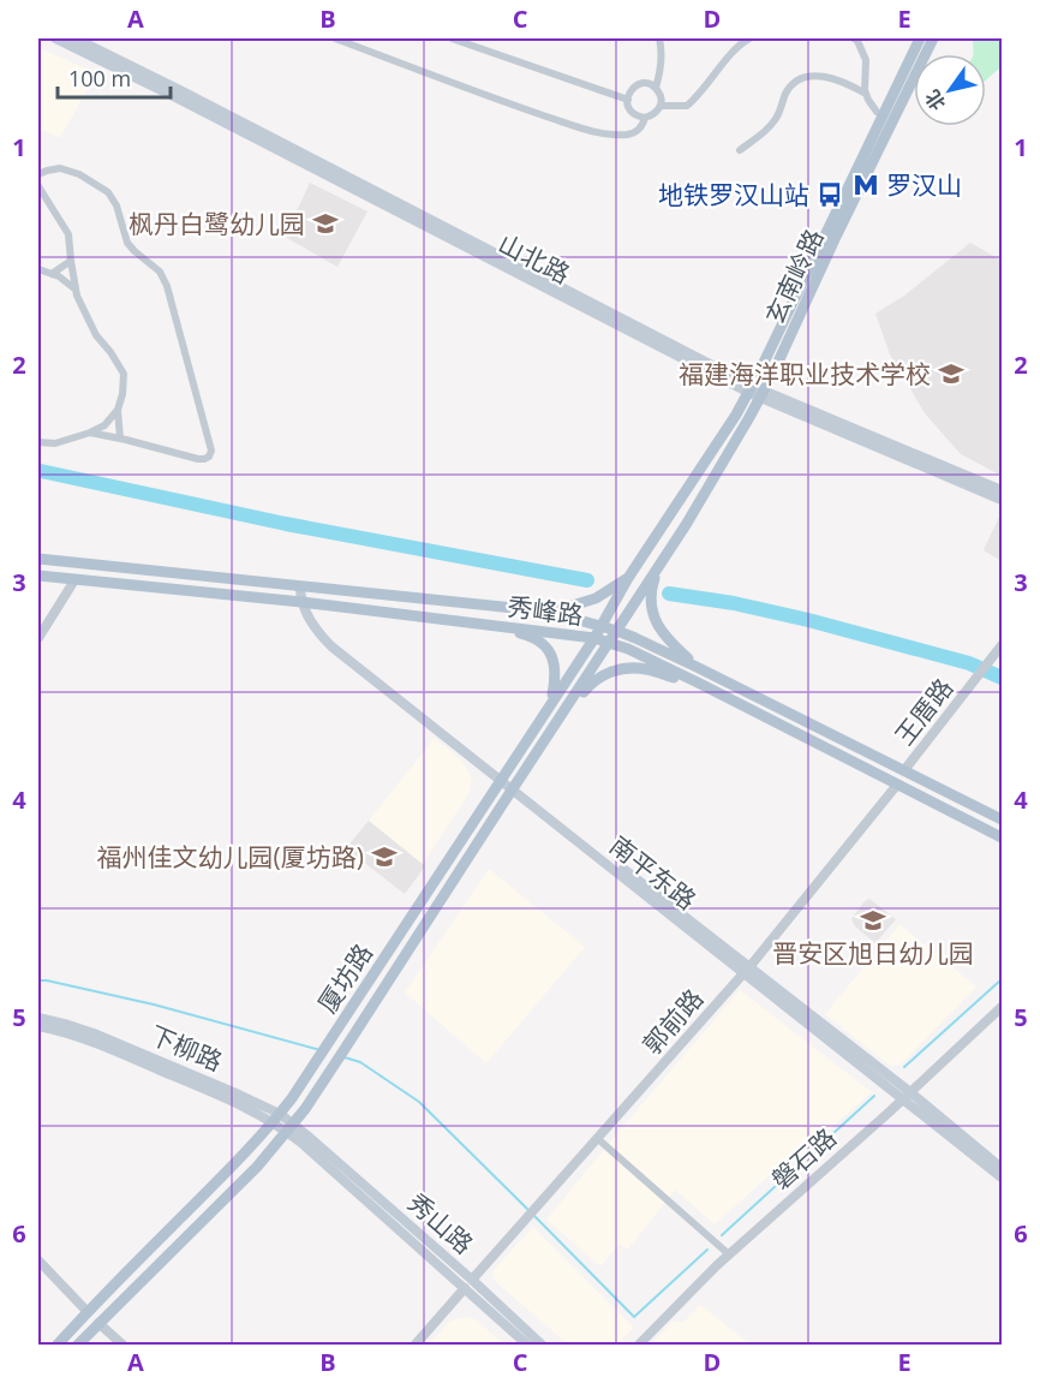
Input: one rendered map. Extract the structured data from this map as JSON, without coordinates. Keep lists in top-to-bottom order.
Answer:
{
  "streets": {
    "main road": [
      "山北路",
      "玄南岭路",
      "秀峰路",
      "南平东路",
      "厦坊路",
      "下柳路",
      "秀山路"
    ],
    "street": ["王厝路", "郭前路", "磐石路"]
  },
  "crossings": [
    ["山北路", "玄南岭路"],
    ["玄南岭路", "厦坊路"],
    ["秀峰路", "王厝路"],
    ["秀峰路", "南平东路"],
    ["秀峰路", "厦坊路"],
    ["秀峰路", "郭前路"],
    ["南平东路", "厦坊路"],
    ["南平东路", "郭前路"],
    ["南平东路", "磐石路"],
    ["厦坊路", "下柳路"],
    ["郭前路", "秀山路"],
    ["下柳路", "秀山路"]
  ],
  "places": {
    "metro station": ["罗汉山"],
    "bus stop": ["地铁罗汉山站"],
    "school or university": [
      "枫丹白鹭幼儿园",
      "福建海洋职业技术学校",
      "福州佳文幼儿园(厦坊路)",
      "晋安区旭日幼儿园"
    ]
  },
  "scale_bar": "100 m",
  "north": "bottom left",
  "grid": {
    "columns": [
      "A",
      "B",
      "C",
      "D",
      "E"
    ],
    "rows": [
      "1",
      "2",
      "3",
      "4",
      "5",
      "6"
    ]
  }
}
